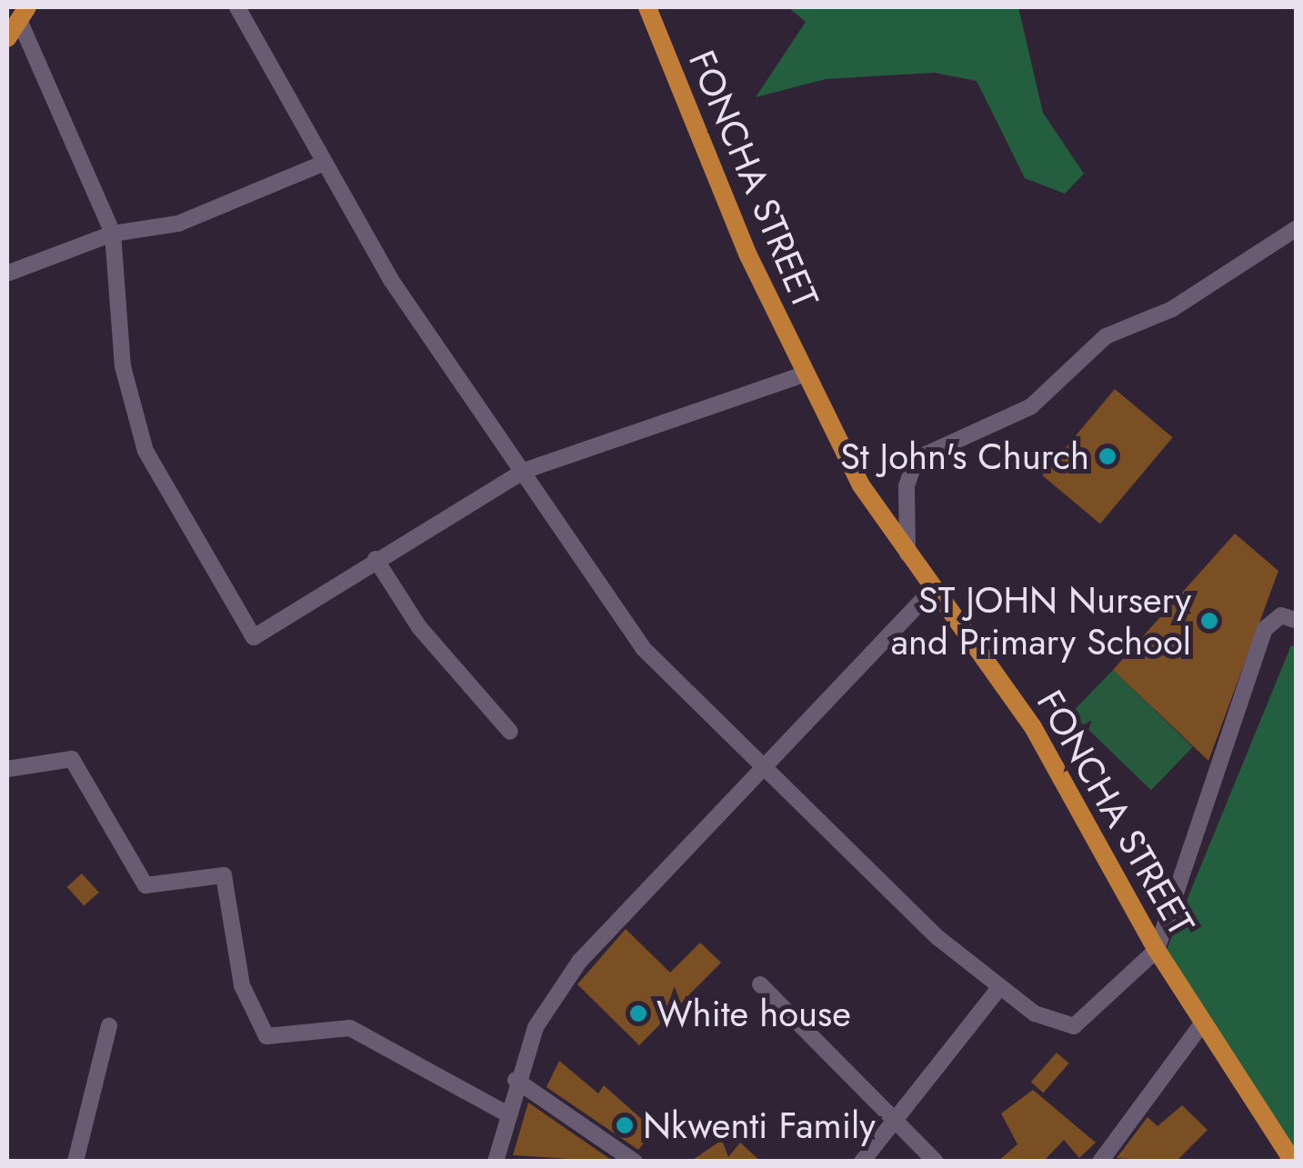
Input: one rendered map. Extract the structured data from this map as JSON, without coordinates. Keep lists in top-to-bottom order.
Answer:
{
  "streets": {
    "main road": ["FONCHA STREET"]
  },
  "places": [
    "St John's Church",
    "ST JOHN Nursery and Primary School",
    "White house",
    "Nkwenti Family"
  ]
}
